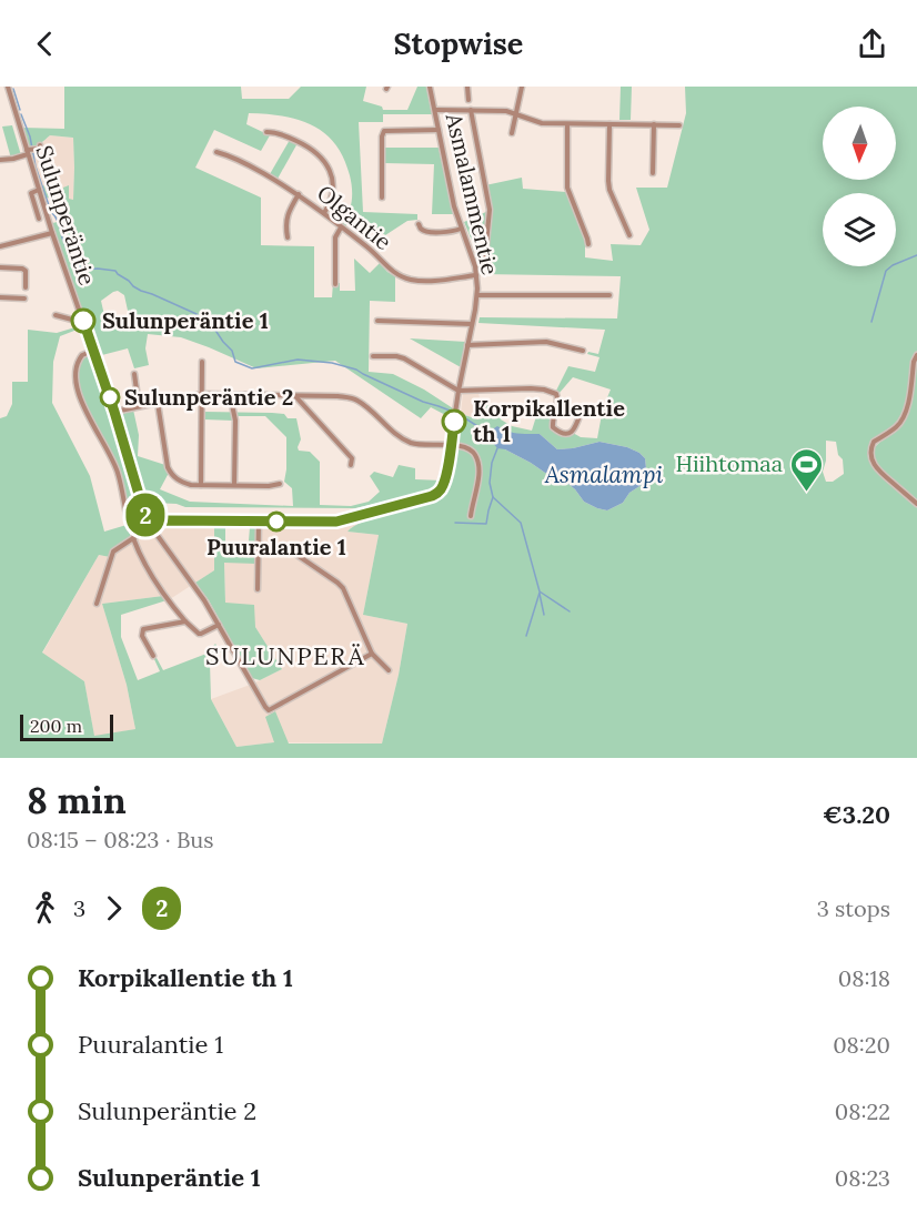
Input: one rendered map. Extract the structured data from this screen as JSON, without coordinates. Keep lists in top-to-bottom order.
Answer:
{
  "streets": {
    "street": ["Asmalammentie", "Sulunperäntie", "Olgantie"]
  },
  "crossings": [
    ["Asmalammentie", "Sulunperäntie"],
    ["Asmalammentie", "Olgantie"]
  ],
  "districts": ["SULUNPERÄ"],
  "water": ["Asmalampi"],
  "places": {
    "other": [
      "Sulunperäntie 1",
      "Sulunperäntie 2",
      "Korpikallentie th 1",
      "Puuralantie 1"
    ],
    "sports": ["Hiihtomaa"]
  },
  "lines": ["bus line 2"],
  "scale_bar": "200 m",
  "north": "bottom",
  "page": {
    "header": "Stopwise",
    "on_map": "2",
    "scale": "200 m",
    "heading": ["8 min", "08:15 – 08:23 · Bus", "€3.20"],
    "legs": ["3", "2", "3 stops"],
    "list": [
      {
        "name": "Korpikallentie th 1",
        "value": "08:18"
      },
      {
        "name": "Puuralantie 1",
        "value": "08:20"
      },
      {
        "name": "Sulunperäntie 2",
        "value": "08:22"
      },
      {
        "name": "Sulunperäntie 1",
        "value": "08:23"
      }
    ]
  }
}
